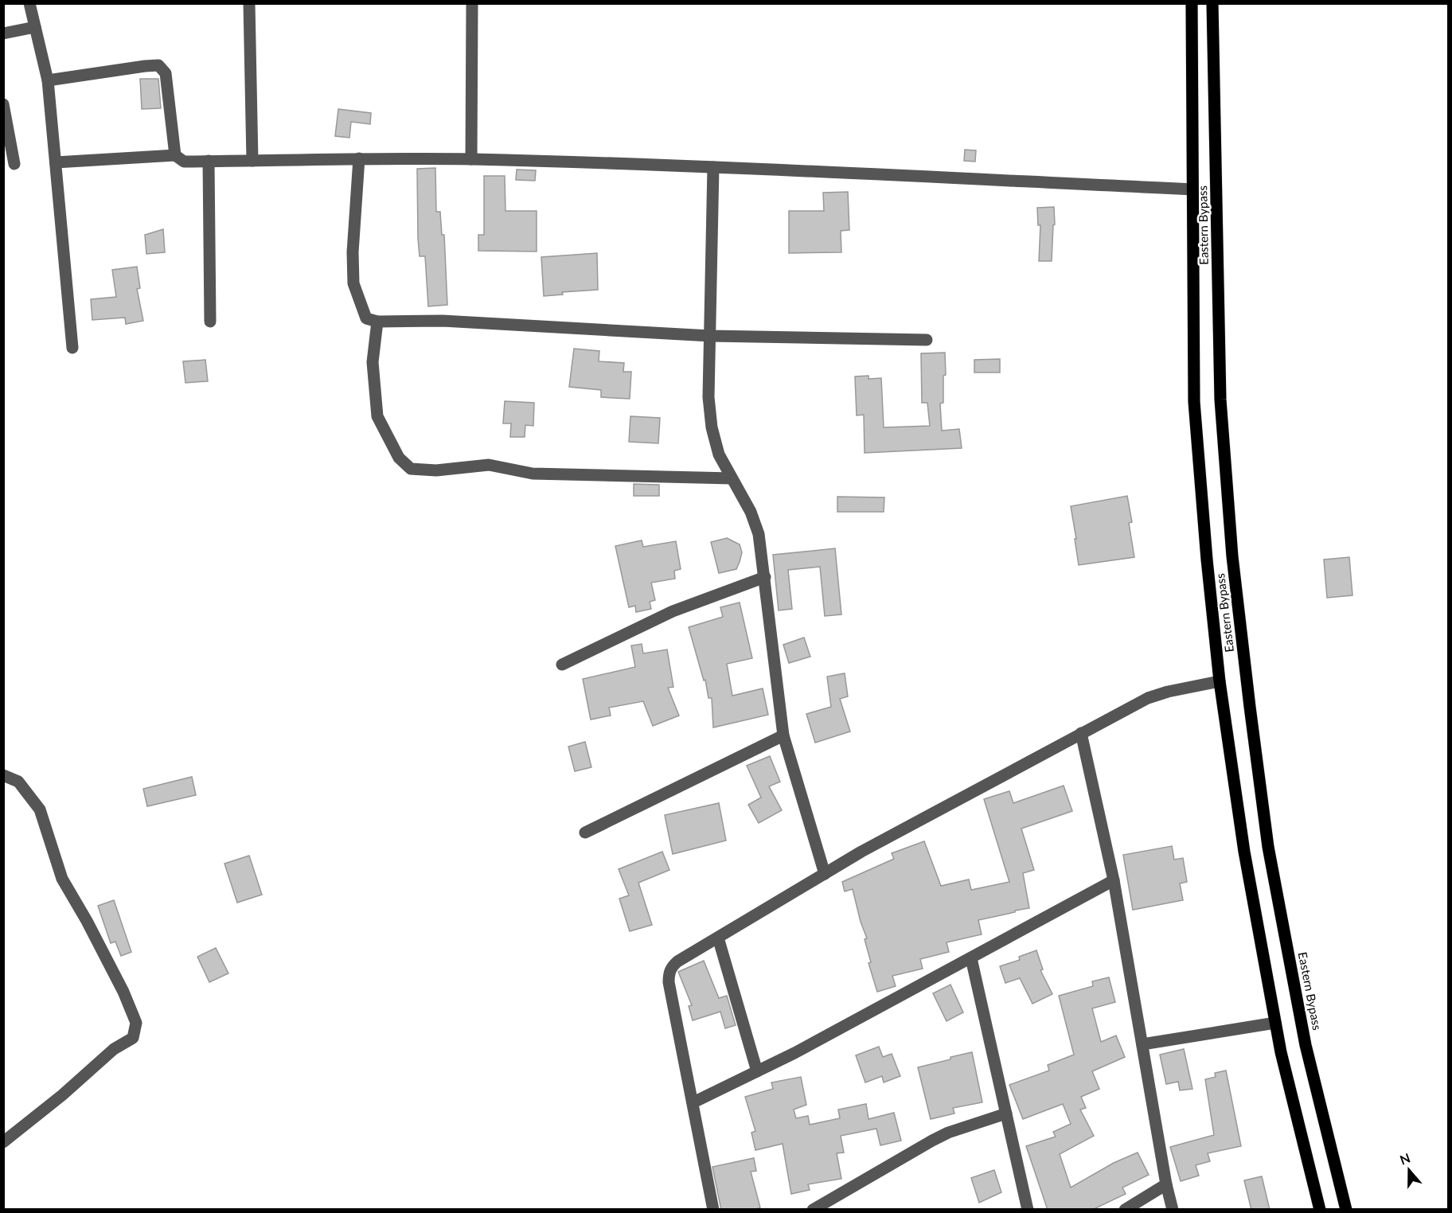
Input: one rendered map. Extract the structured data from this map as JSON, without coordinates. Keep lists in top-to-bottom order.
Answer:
{
  "streets": {
    "main road": ["Eastern Bypass"]
  },
  "north": "top"
}
